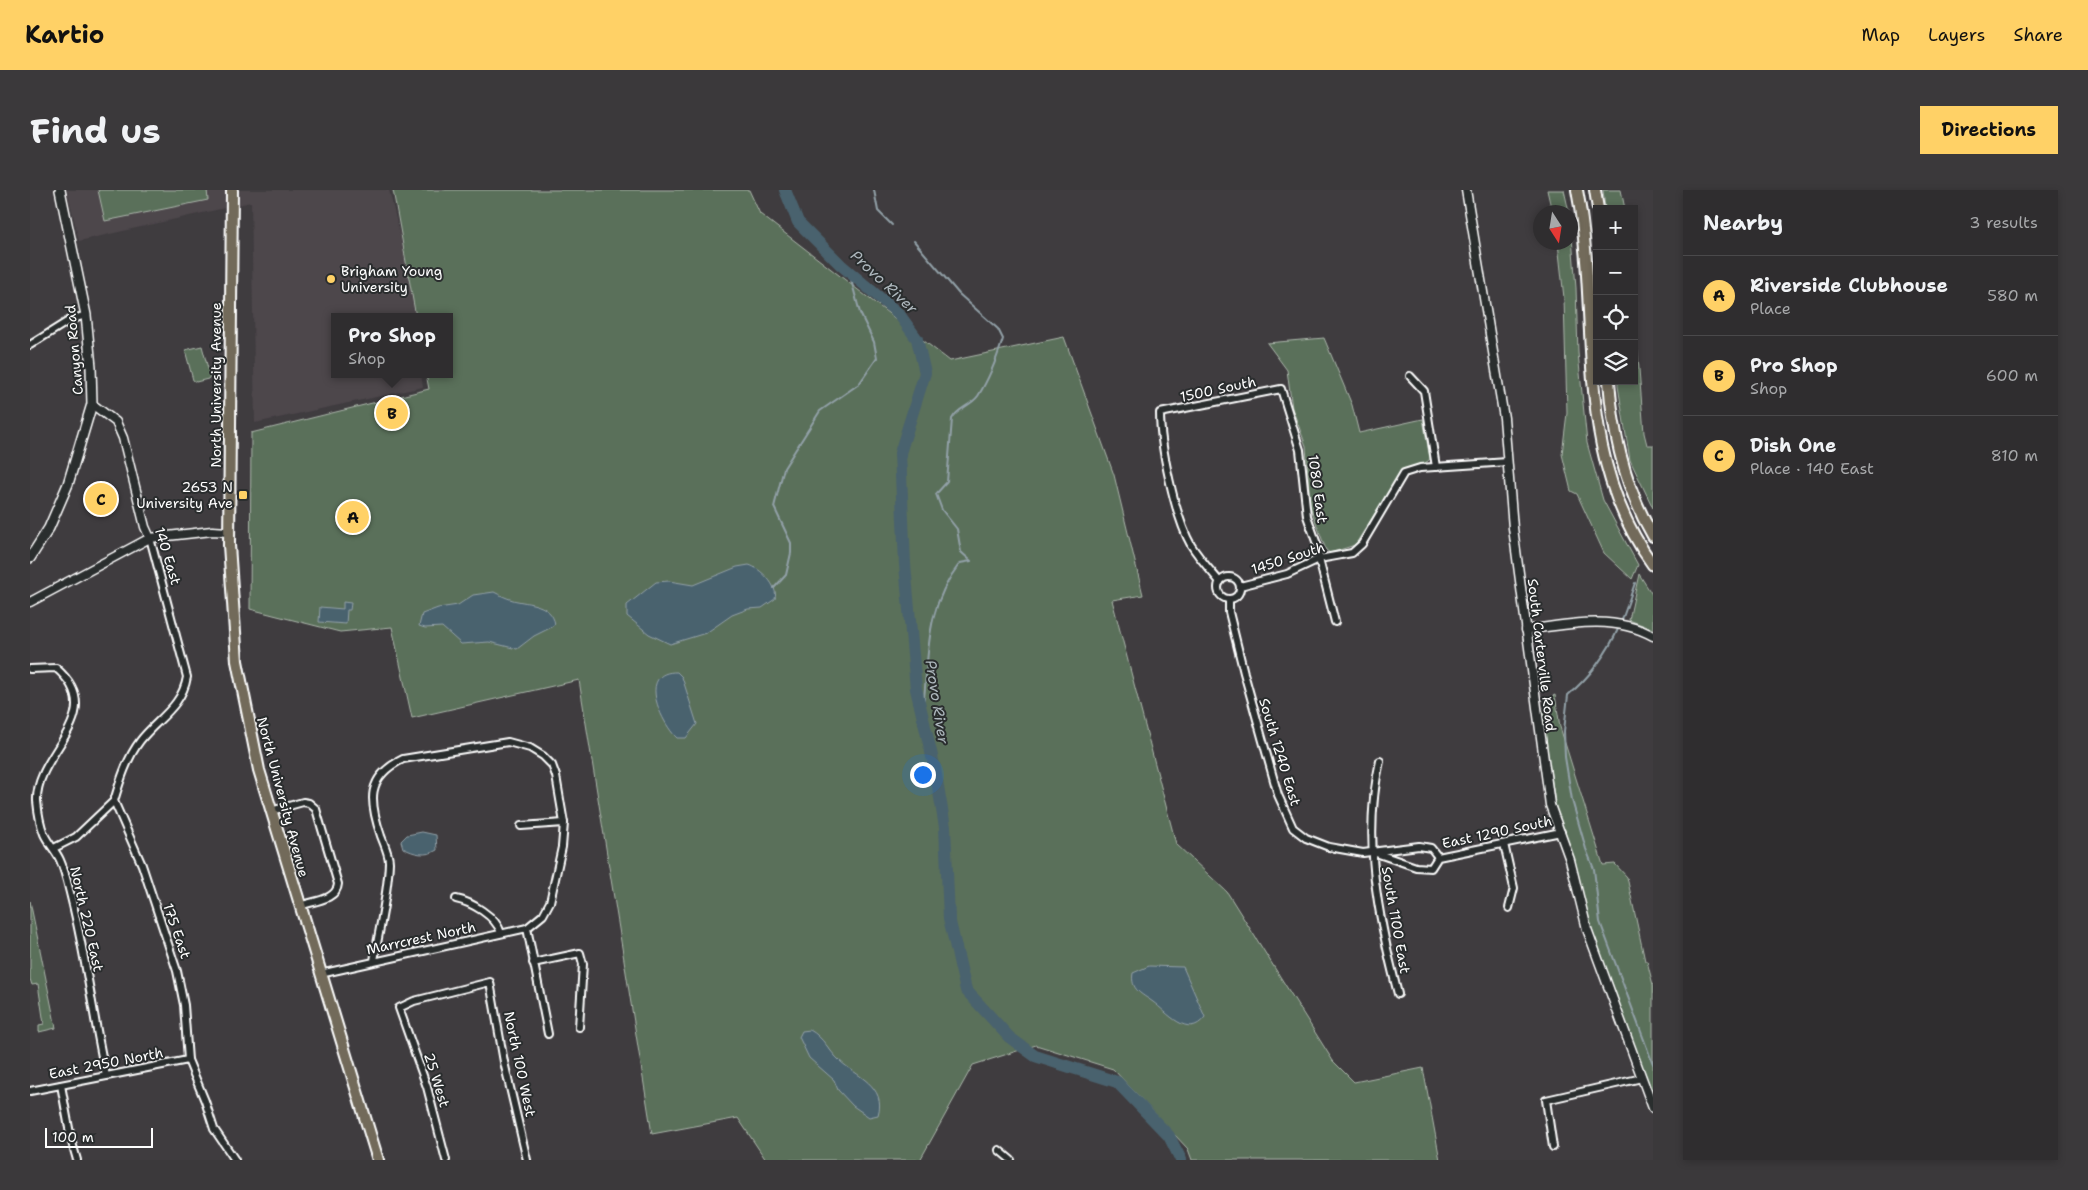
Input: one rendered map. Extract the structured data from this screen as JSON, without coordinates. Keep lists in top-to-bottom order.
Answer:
{
  "streets": {
    "main road": ["Canyon Road", "North University Avenue"],
    "street": [
      "1500 South",
      "1080 East",
      "140 East",
      "1450 South",
      "South Carterville Road",
      "South 1240 East",
      "East 1290 South",
      "North 220 East",
      "South 1100 East",
      "175 East",
      "Marrcrest North",
      "East 2950 North",
      "North 100 West",
      "25 West"
    ]
  },
  "crossings": [
    ["Canyon Road", "140 East"],
    ["North University Avenue", "Marrcrest North"],
    ["1500 South", "1080 East"],
    ["1500 South", "1450 South"],
    ["1500 South", "South 1240 East"],
    ["1080 East", "1450 South"],
    ["140 East", "175 East"],
    ["1450 South", "South Carterville Road"],
    ["1450 South", "South 1240 East"],
    ["South Carterville Road", "East 1290 South"],
    ["South 1240 East", "East 1290 South"],
    ["South 1240 East", "South 1100 East"],
    ["East 1290 South", "South 1100 East"],
    ["North 220 East", "East 2950 North"],
    ["175 East", "East 2950 North"],
    ["North 100 West", "25 West"]
  ],
  "water": ["Provo River"],
  "places": {
    "other": ["Brigham Young University"],
    "transit": ["2653 N University Ave"]
  },
  "scale_bar": "100 m",
  "north": "bottom",
  "page": {
    "header": "Kartio",
    "nav": ["Map", "Layers", "Share"],
    "buttons": "Directions",
    "title": "Find us",
    "heading": ["Nearby", "3 results"],
    "map_buttons": ["+", "−"],
    "list": [
      {
        "mark": "A",
        "name": "Riverside Clubhouse",
        "note": "Place",
        "value": "580 m"
      },
      {
        "mark": "B",
        "name": "Pro Shop",
        "note": "Shop",
        "value": "600 m"
      },
      {
        "mark": "C",
        "name": "Dish One",
        "note": "Place · 140 East",
        "value": "810 m"
      }
    ],
    "popup": ["Pro Shop", "Shop"],
    "pins": ["B", "C", "A"],
    "scale": "100 m"
  }
}
